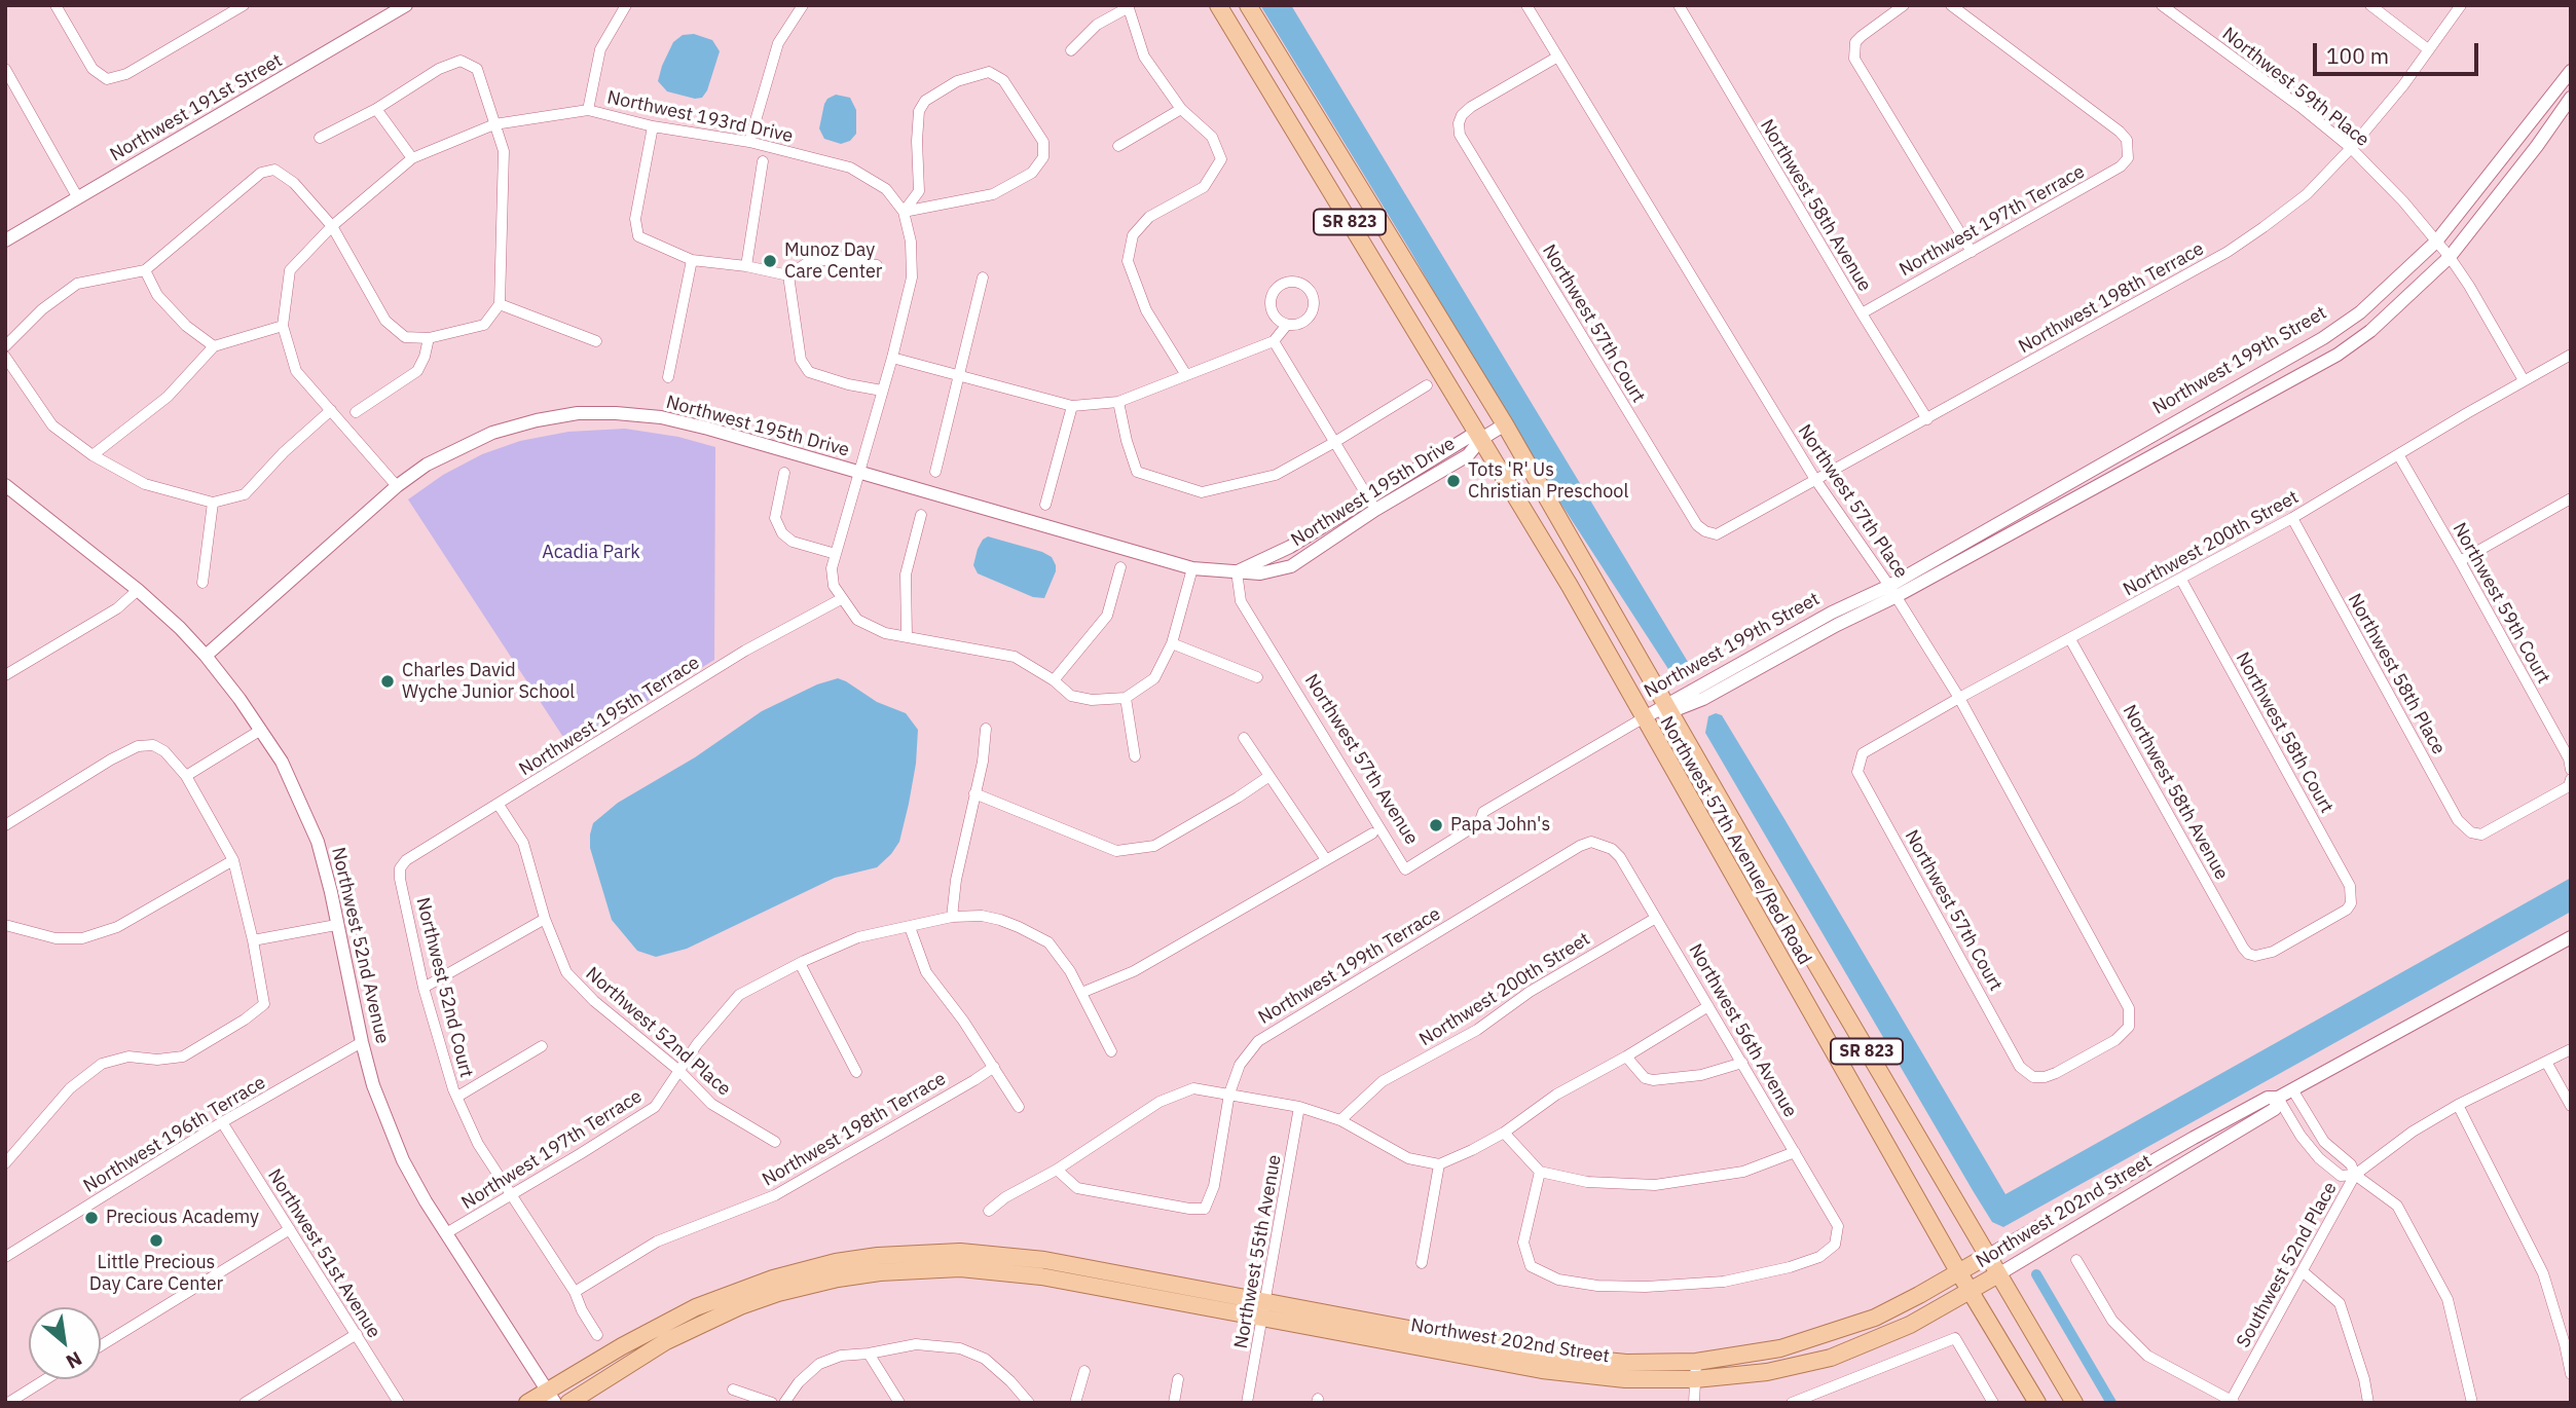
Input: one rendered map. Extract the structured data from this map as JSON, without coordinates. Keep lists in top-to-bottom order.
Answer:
{
  "streets": {
    "main road": ["SR 823", "Northwest 57th Avenue/Red Road", "Northwest 202nd Street"],
    "street": [
      "Northwest 59th Place",
      "Northwest 191st Street",
      "Northwest 193rd Drive",
      "Northwest 58th Avenue",
      "Northwest 197th Terrace",
      "Northwest 198th Terrace",
      "Northwest 57th Court",
      "Northwest 199th Street",
      "Northwest 195th Drive",
      "Northwest 57th Place",
      "Northwest 200th Street",
      "Northwest 59th Court",
      "Northwest 58th Place",
      "Northwest 195th Terrace",
      "Northwest 58th Court",
      "Northwest 57th Avenue",
      "Northwest 52nd Avenue",
      "Northwest 199th Terrace",
      "Northwest 52nd Court",
      "Northwest 56th Avenue",
      "Northwest 52nd Place",
      "Northwest 196th Terrace",
      "Northwest 55th Avenue",
      "Northwest 51st Avenue",
      "Southwest 52nd Place"
    ]
  },
  "crossings": [
    ["Northwest 59th Place", "Northwest 198th Terrace"],
    ["Northwest 59th Place", "Northwest 199th Street"],
    ["Northwest 59th Place", "Northwest 200th Street"],
    ["Northwest 58th Avenue", "Northwest 197th Terrace"],
    ["Northwest 58th Avenue", "Northwest 198th Terrace"],
    ["Northwest 58th Avenue", "Northwest 200th Street"],
    ["Northwest 58th Avenue", "Northwest 58th Court"],
    ["Northwest 197th Terrace", "Northwest 52nd Avenue"],
    ["Northwest 197th Terrace", "Northwest 52nd Court"],
    ["Northwest 197th Terrace", "Northwest 52nd Place"],
    ["SR 823", "Northwest 57th Avenue/Red Road"],
    ["SR 823", "Northwest 202nd Street"],
    ["Northwest 198th Terrace", "Northwest 57th Court"],
    ["Northwest 198th Terrace", "Northwest 57th Place"],
    ["Northwest 198th Terrace", "Northwest 52nd Court"],
    ["Northwest 57th Court", "Northwest 57th Place"],
    ["Northwest 57th Court", "Northwest 200th Street"],
    ["Northwest 199th Street", "Northwest 57th Place"],
    ["Northwest 199th Street", "Northwest 57th Avenue"],
    ["Northwest 199th Street", "Northwest 57th Avenue/Red Road"],
    ["Northwest 195th Drive", "Northwest 57th Avenue"],
    ["Northwest 195th Drive", "Northwest 57th Avenue/Red Road"],
    ["Northwest 195th Drive", "Northwest 52nd Avenue"],
    ["Northwest 57th Place", "Northwest 200th Street"],
    ["Northwest 200th Street", "Northwest 59th Court"],
    ["Northwest 200th Street", "Northwest 58th Place"],
    ["Northwest 200th Street", "Northwest 58th Court"],
    ["Northwest 200th Street", "Northwest 56th Avenue"],
    ["Northwest 195th Terrace", "Northwest 52nd Court"],
    ["Northwest 195th Terrace", "Northwest 52nd Place"],
    ["Northwest 57th Avenue", "Northwest 57th Avenue/Red Road"],
    ["Northwest 57th Avenue/Red Road", "Northwest 202nd Street"],
    ["Northwest 52nd Avenue", "Northwest 196th Terrace"],
    ["Northwest 199th Terrace", "Northwest 56th Avenue"],
    ["Northwest 196th Terrace", "Northwest 51st Avenue"],
    ["Northwest 202nd Street", "Northwest 55th Avenue"]
  ],
  "parks": ["Acadia Park"],
  "places": [
    "Munoz Day Care Center",
    "Tots 'R' Us Christian Preschool",
    "Charles David Wyche Junior School",
    "Papa John's",
    "Precious Academy",
    "Little Precious Day Care Center"
  ],
  "scale_bar": "100 m",
  "north": "bottom right"
}
